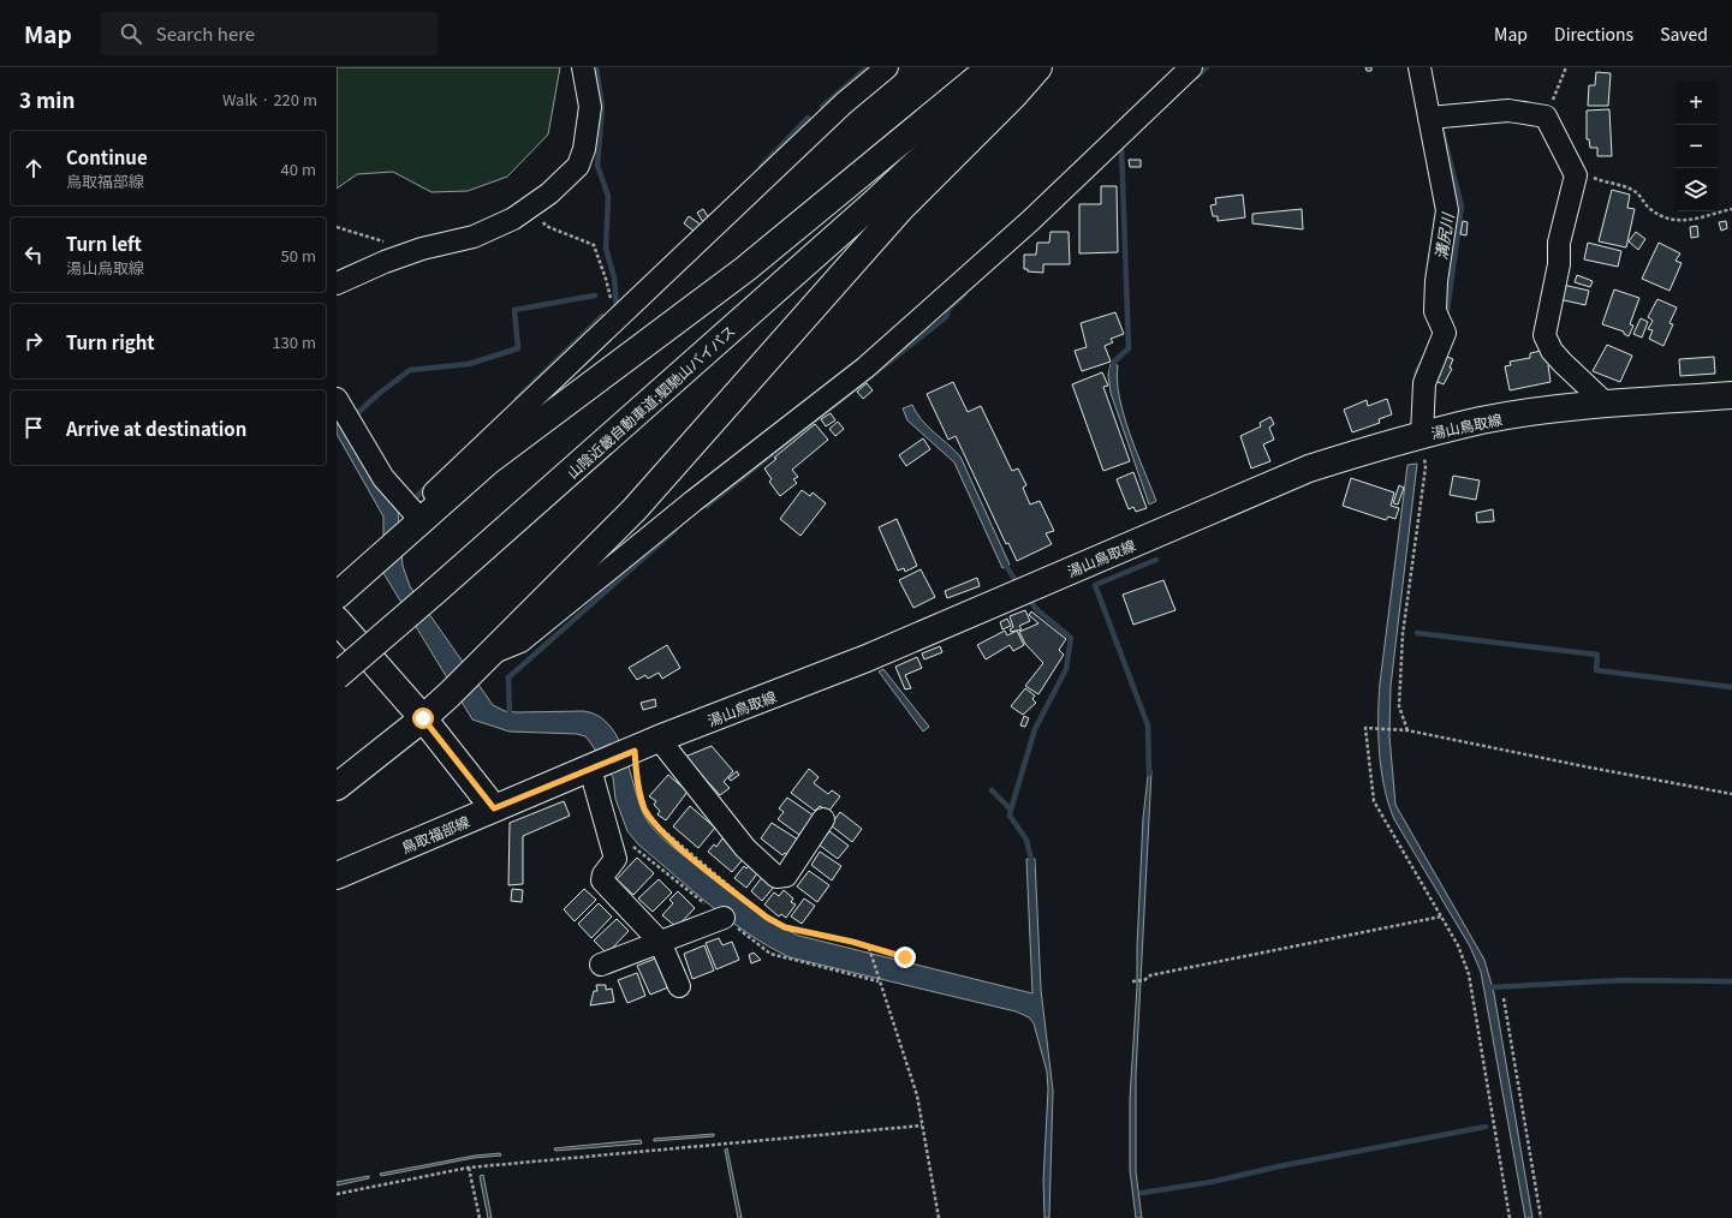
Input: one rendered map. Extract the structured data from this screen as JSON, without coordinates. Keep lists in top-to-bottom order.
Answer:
{
  "streets": {
    "main road": ["山陰近畿自動車道;駟馳山バイパス", "湯山鳥取線", "鳥取福部線"]
  },
  "crossings": [
    ["湯山鳥取線", "鳥取福部線"]
  ],
  "water": ["溝尻川"],
  "page": {
    "header": "Map",
    "search": "Search here",
    "nav": ["Map", "Directions", "Saved"],
    "heading": ["3 min", "Walk · 220 m"],
    "map_buttons": ["+", "−"],
    "list": [
      ["Continue", "鳥取福部線", "40 m"],
      ["Turn left", "湯山鳥取線", "50 m"],
      ["Turn right", "130 m"],
      "Arrive at destination"
    ]
  }
}
